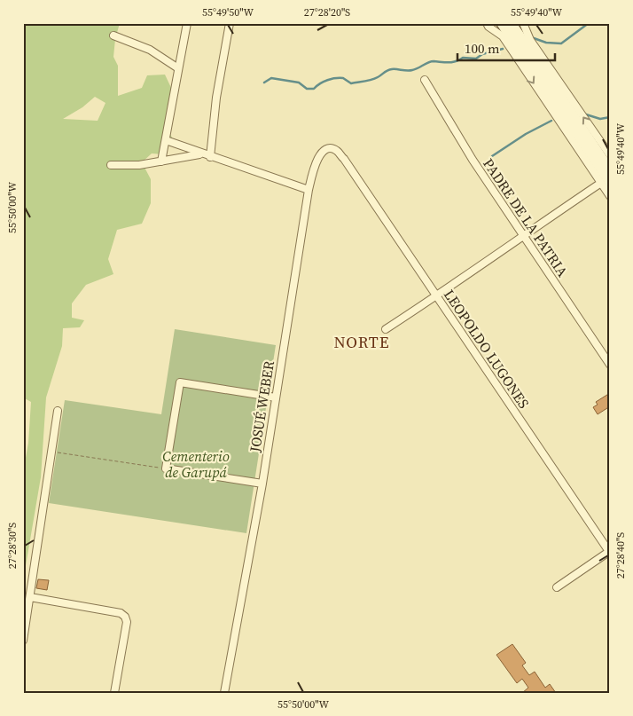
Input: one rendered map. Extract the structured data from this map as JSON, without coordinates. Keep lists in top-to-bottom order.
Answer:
{
  "streets": {
    "street": ["PADRE DE LA PATRIA", "LEOPOLDO LUGONES", "JOSUÉ WEBER"]
  },
  "crossings": [
    ["LEOPOLDO LUGONES", "JOSUÉ WEBER"]
  ],
  "districts": ["NORTE"],
  "parks": ["Cementerio de Garupá"],
  "scale_bar": "100 m",
  "coordinates": [
    "55°49'50\"W",
    "27°28'20\"S",
    "55°49'40\"W",
    "55°50'00\"W",
    "27°28'30\"S",
    "27°28'40\"S"
  ]
}
